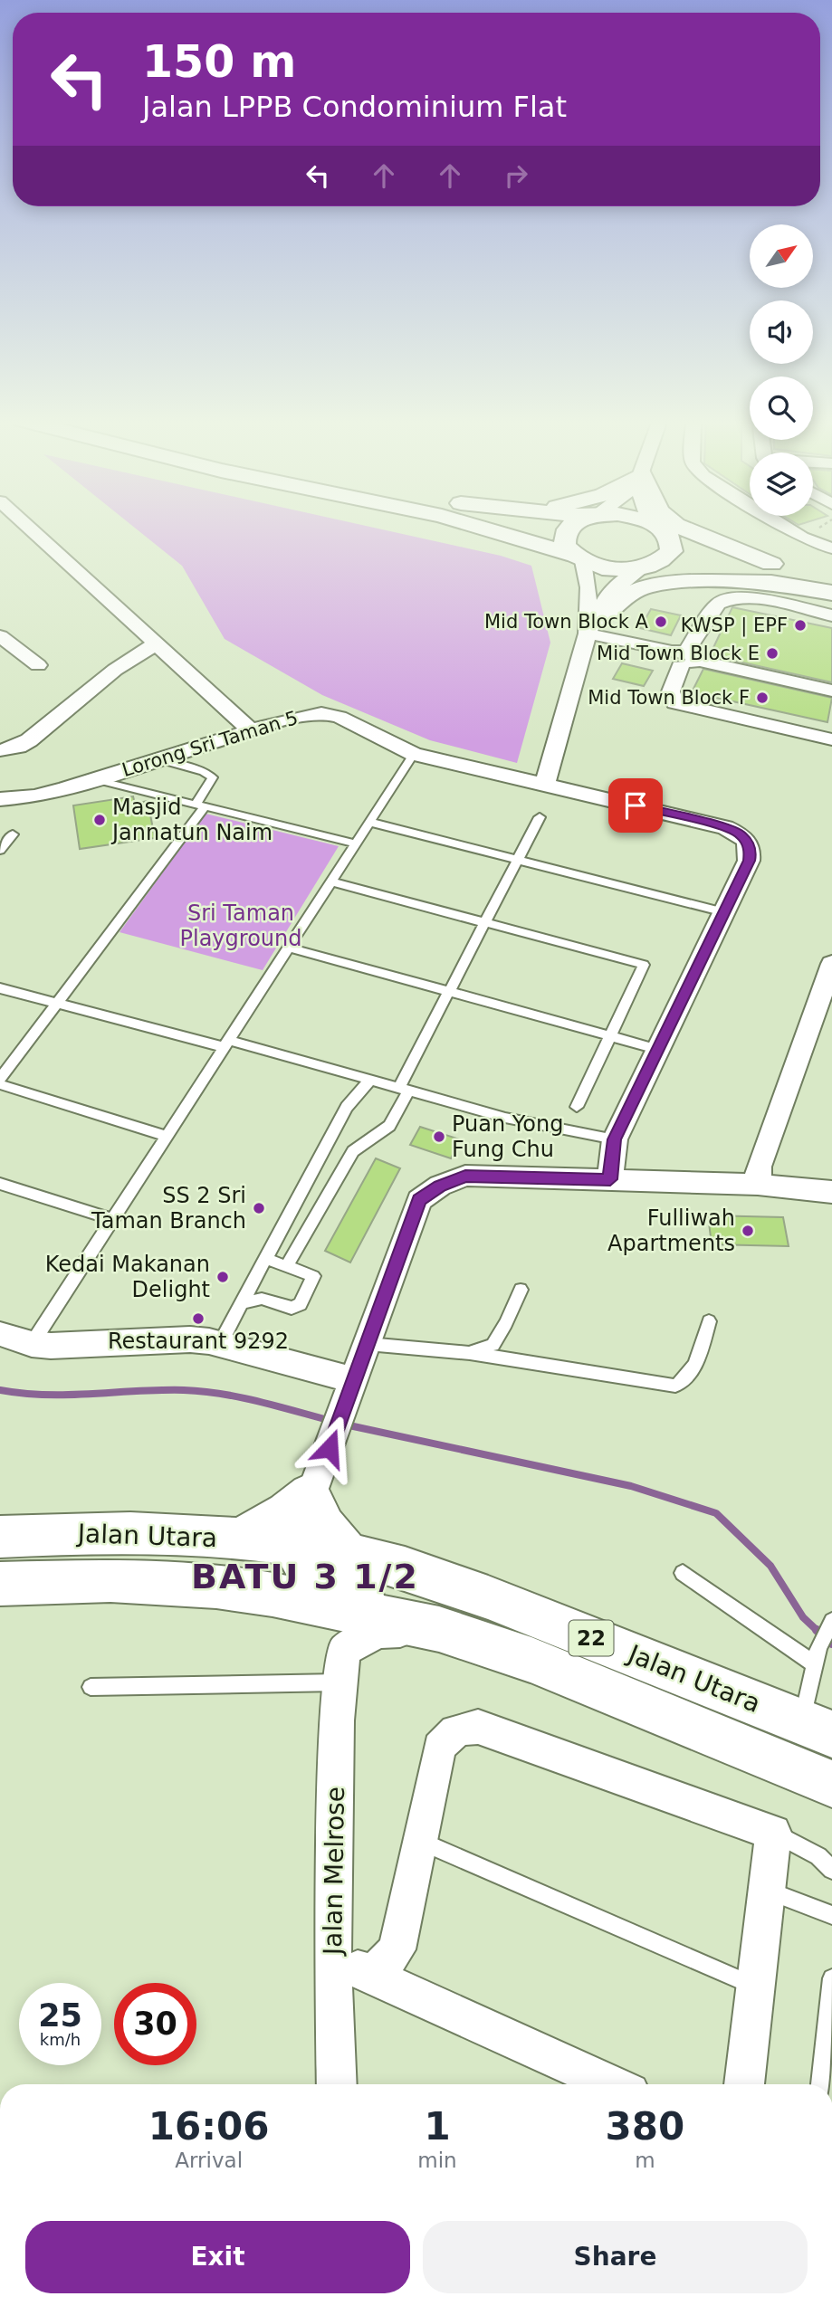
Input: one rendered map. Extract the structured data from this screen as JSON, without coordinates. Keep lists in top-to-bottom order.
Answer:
{
  "streets": {
    "main road": ["Jalan Utara", "22"],
    "street": ["Lorong Sri Taman 5", "Jalan Melrose"]
  },
  "districts": ["BATU 3 1/2"],
  "parks": ["Sri Taman Playground"],
  "places": [
    "Mid Town Block A",
    "KWSP | EPF",
    "Mid Town Block E",
    "Mid Town Block F",
    "Masjid Jannatun Naim",
    "Puan Yong Fung Chu",
    "SS 2 Sri Taman Branch",
    "Fulliwah Apartments",
    "Kedai Makanan Delight",
    "Restaurant 9292"
  ],
  "north": "top right",
  "page": {
    "turn": ["150 m", "Jalan LPPB Condominium Flat"],
    "speed": "25 km/h",
    "limit": "30",
    "eta": [
      "16:06",
      "Arrival",
      "1",
      "min",
      "380",
      "m"
    ],
    "buttons": ["Exit", "Share"]
  }
}
